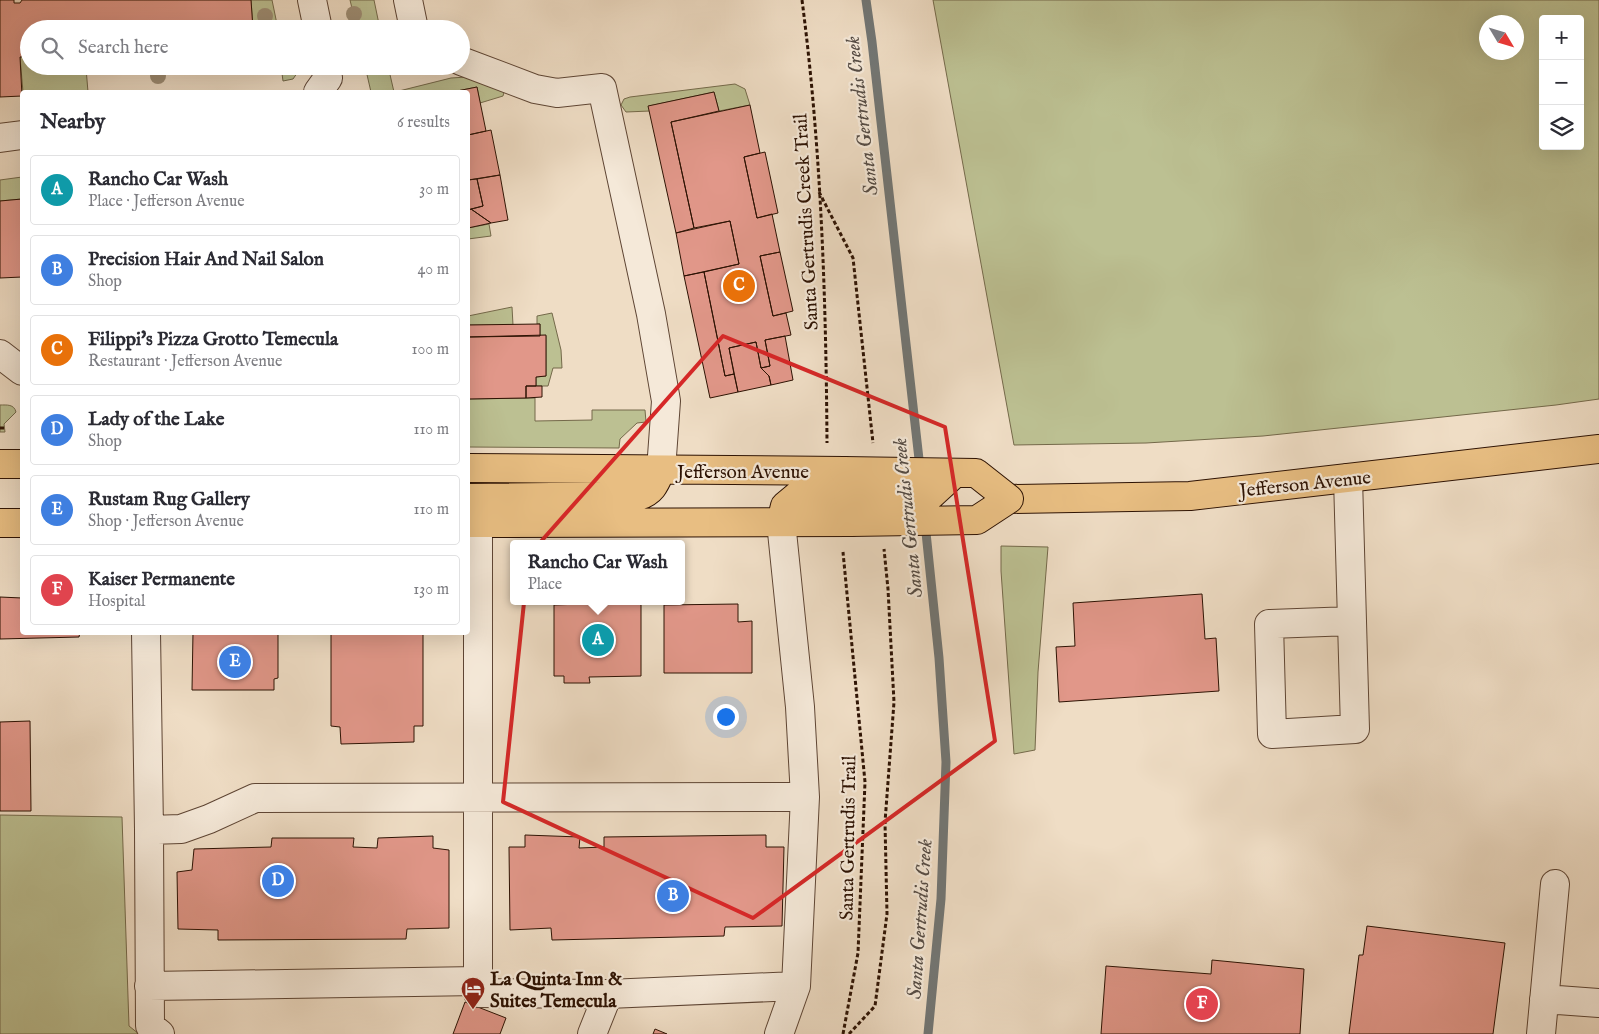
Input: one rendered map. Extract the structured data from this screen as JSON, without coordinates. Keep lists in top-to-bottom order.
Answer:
{
  "streets": {
    "main road": ["Jefferson Avenue"],
    "path": ["Santa Gertrudis Creek Trail", "Santa Gertrudis Trail"]
  },
  "water": ["Santa Gertrudis Creek"],
  "places": {
    "hotel": ["La Quinta Inn & Suites Temecula"]
  },
  "north": "bottom right",
  "page": {
    "map_buttons": ["+", "−"],
    "search": "Search here",
    "heading": ["Nearby", "6 results"],
    "list": [
      {
        "mark": "A",
        "name": "Rancho Car Wash",
        "note": "Place · Jefferson Avenue",
        "value": "30 m"
      },
      {
        "mark": "B",
        "name": "Precision Hair And Nail Salon",
        "note": "Shop",
        "value": "40 m"
      },
      {
        "mark": "C",
        "name": "Filippi's Pizza Grotto Temecula",
        "note": "Restaurant · Jefferson Avenue",
        "value": "100 m"
      },
      {
        "mark": "D",
        "name": "Lady of the Lake",
        "note": "Shop",
        "value": "110 m"
      },
      {
        "mark": "E",
        "name": "Rustam Rug Gallery",
        "note": "Shop · Jefferson Avenue",
        "value": "110 m"
      },
      {
        "mark": "F",
        "name": "Kaiser Permanente",
        "note": "Hospital",
        "value": "130 m"
      }
    ],
    "pins": [
      "C",
      "A",
      "E",
      "D",
      "B",
      "F"
    ],
    "popup": ["Rancho Car Wash", "Place"]
  }
}
